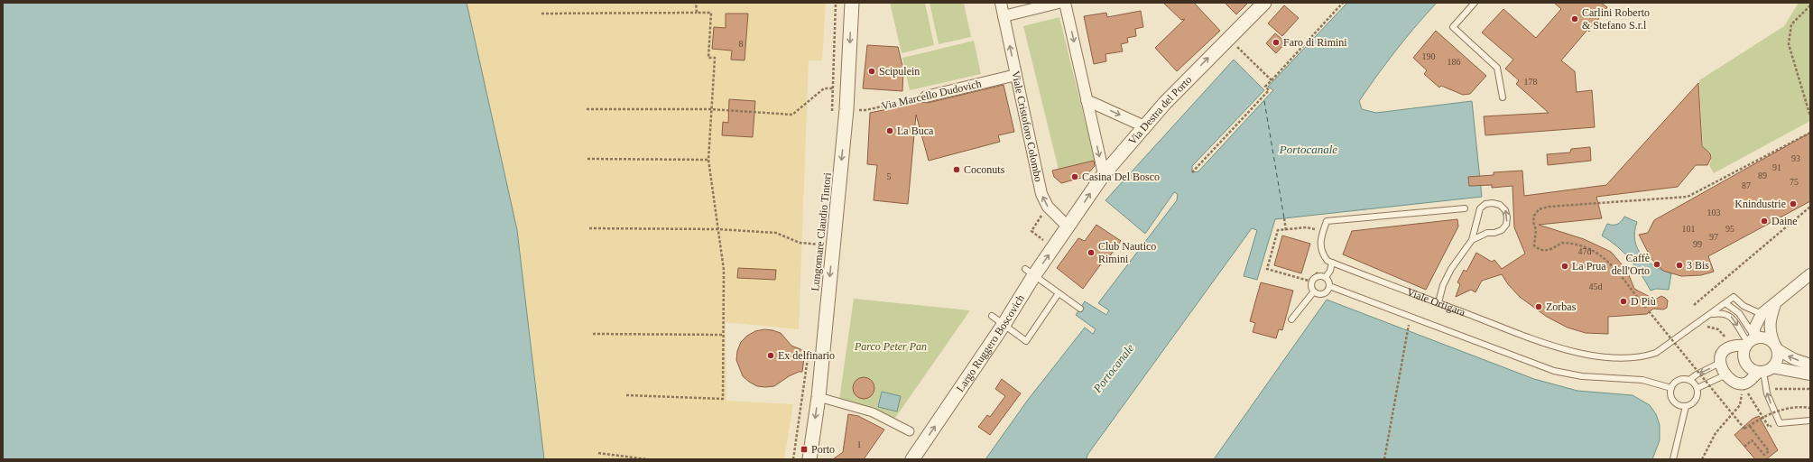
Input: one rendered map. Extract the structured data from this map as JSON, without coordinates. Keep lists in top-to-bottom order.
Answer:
{
  "streets": {
    "street": [
      "Via Marcello Dudovich",
      "Via Destra del Porto",
      "Viale Cristoforo Colombo",
      "Lungomare Claudio Tintori",
      "Largo Ruggero Boscovich"
    ],
    "lane": ["Viale Ortigara"]
  },
  "crossings": [
    ["Via Marcello Dudovich", "Viale Cristoforo Colombo"],
    ["Via Marcello Dudovich", "Lungomare Claudio Tintori"],
    ["Via Destra del Porto", "Viale Cristoforo Colombo"],
    ["Via Destra del Porto", "Largo Ruggero Boscovich"],
    ["Viale Cristoforo Colombo", "Largo Ruggero Boscovich"]
  ],
  "one_way": ["Via Destra del Porto", "Lungomare Claudio Tintori", "Largo Ruggero Boscovich"],
  "water": ["Portocanale"],
  "parks": ["Parco Peter Pan"],
  "places": {
    "other": [
      "Carlini Roberto & Stefano S.r.l",
      "Faro di Rimini",
      "Scipulein",
      "La Buca",
      "Coconuts",
      "Casina Del Bosco",
      "Knindustrie",
      "Daine",
      "Club Nautico Rimini",
      "Caffè dell'Orto",
      "3 Bis",
      "La Prua",
      "D Più",
      "Zorbas",
      "Ex delfinario"
    ],
    "transit": ["Porto"]
  },
  "house_numbers": [
    "8",
    "190",
    "186",
    "178",
    "93",
    "91",
    "89",
    "5",
    "75",
    "87",
    "103",
    "101",
    "95",
    "97",
    "99",
    "47d",
    "45d",
    "1"
  ]
}
